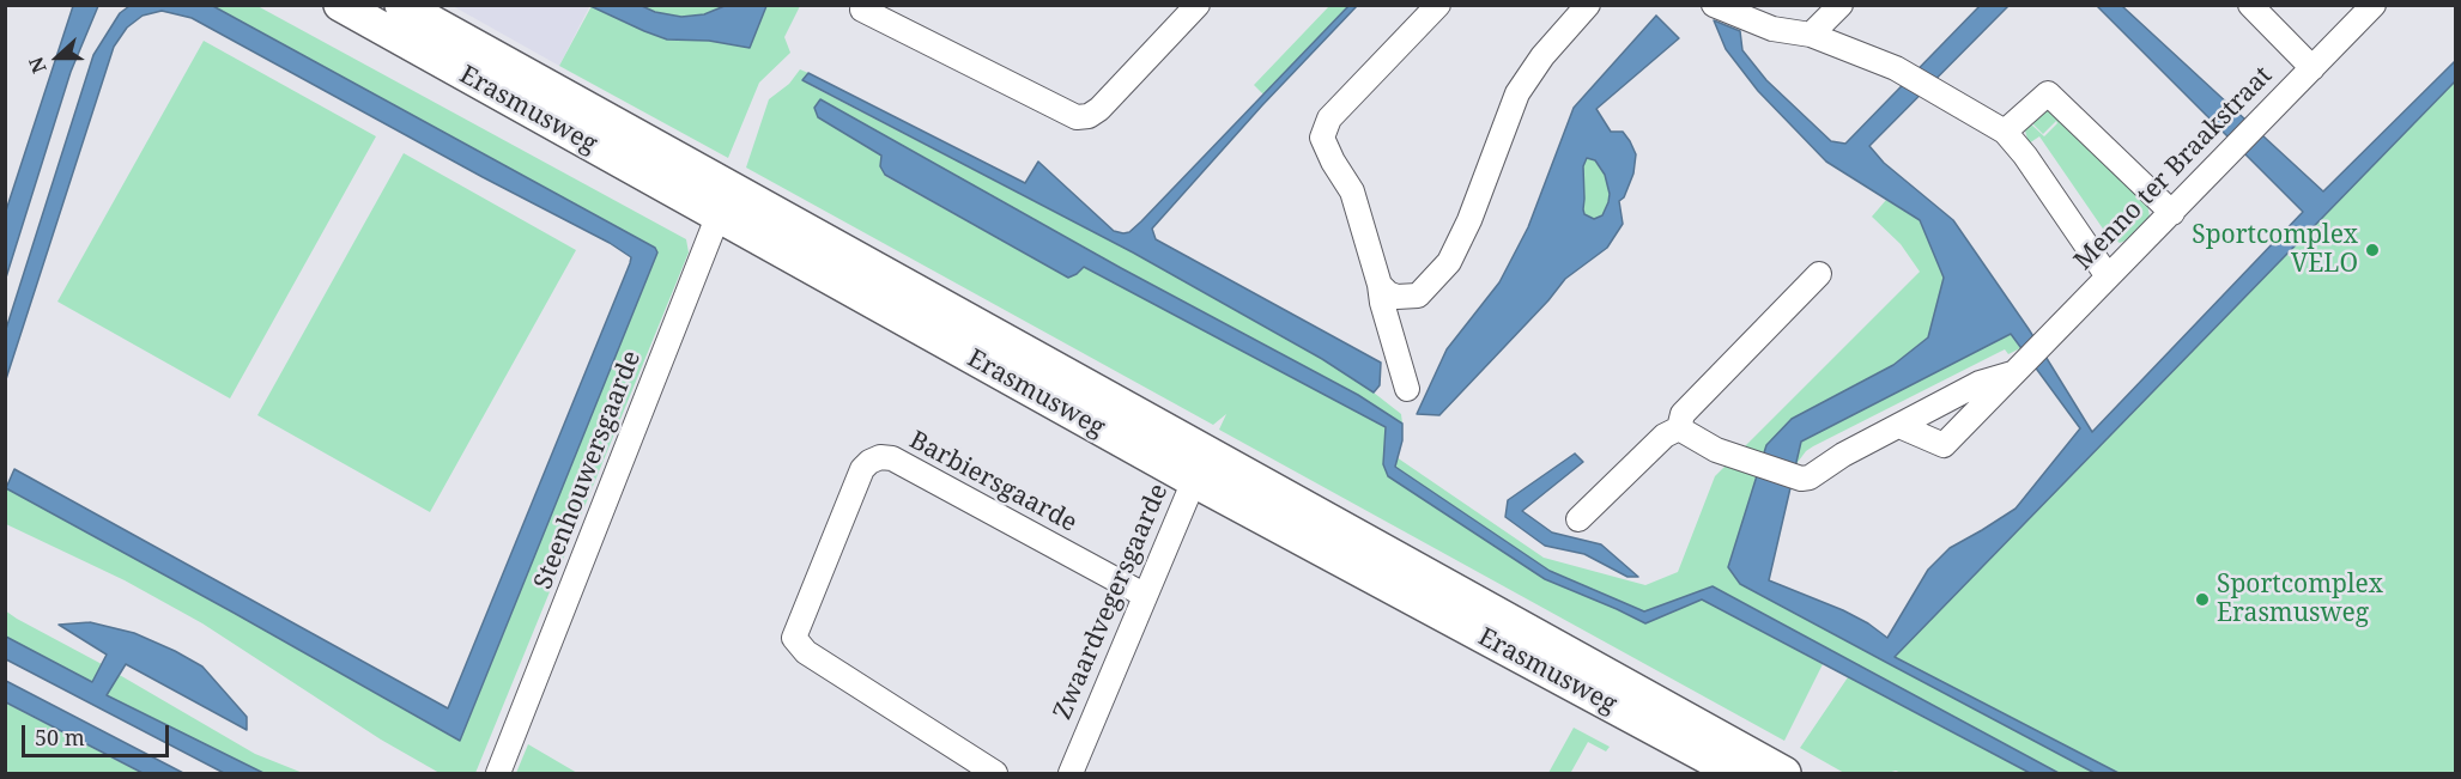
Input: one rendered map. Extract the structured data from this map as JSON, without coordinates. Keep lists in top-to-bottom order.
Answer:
{
  "streets": {
    "main road": ["Erasmusweg"],
    "street": [
      "Menno ter Braakstraat",
      "Steenhouwersgaarde",
      "Barbiersgaarde",
      "Zwaardvegersgaarde"
    ]
  },
  "crossings": [
    ["Erasmusweg", "Steenhouwersgaarde"],
    ["Erasmusweg", "Zwaardvegersgaarde"],
    ["Barbiersgaarde", "Zwaardvegersgaarde"]
  ],
  "places": ["Sportcomplex VELO", "Sportcomplex Erasmusweg"],
  "scale_bar": "50 m",
  "north": "left"
}
